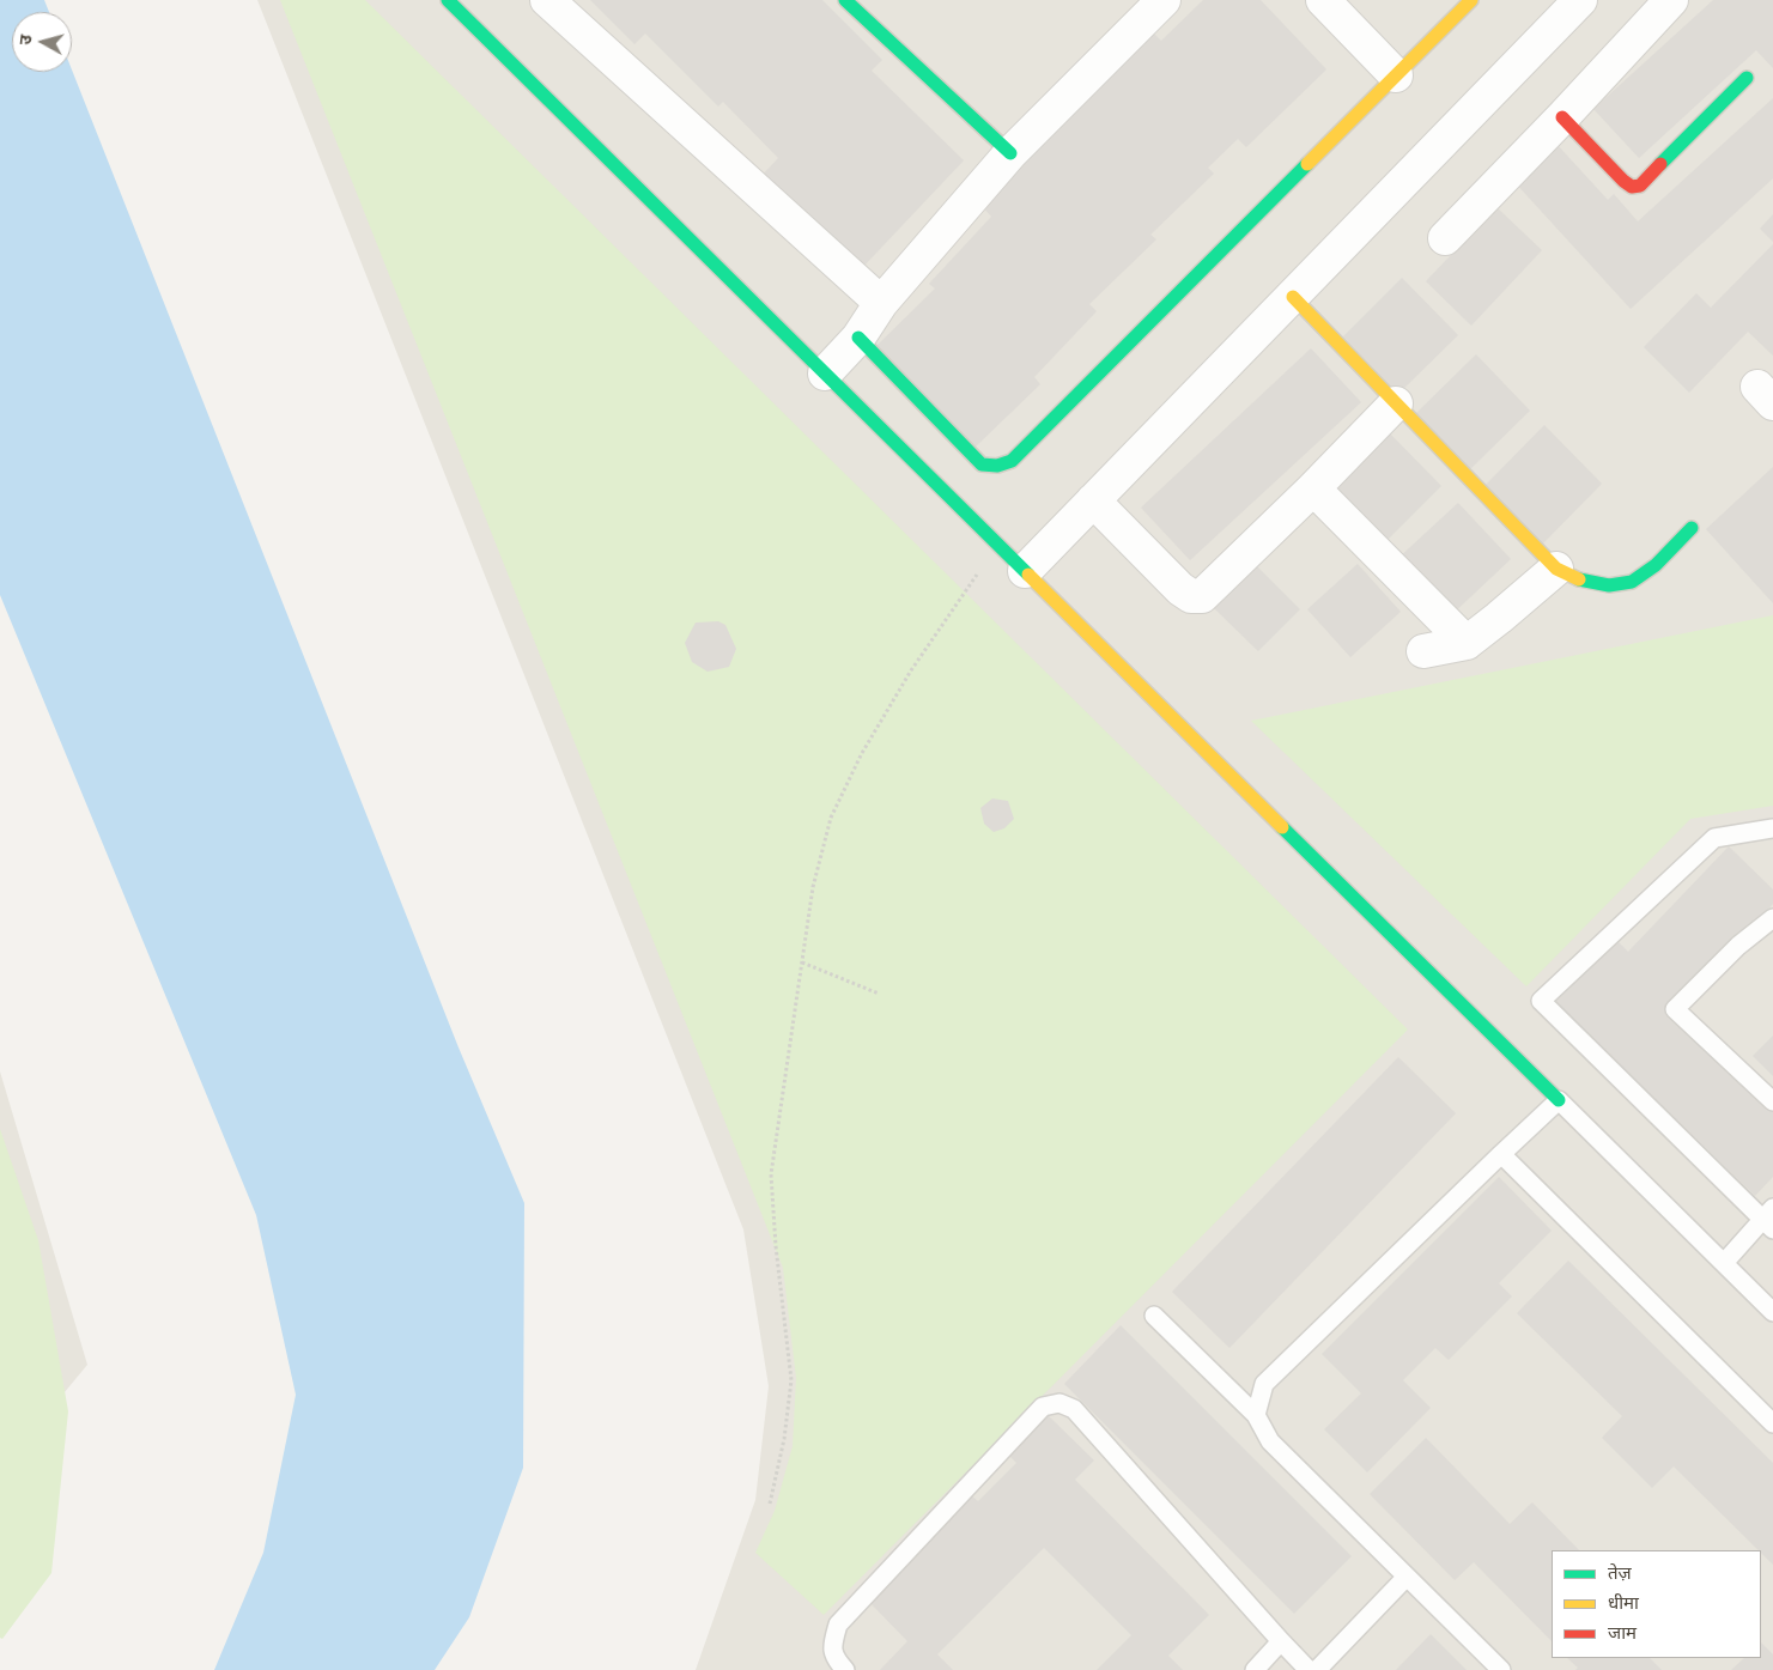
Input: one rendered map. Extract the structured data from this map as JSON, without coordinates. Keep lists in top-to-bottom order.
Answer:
{
  "legend": ["तेज़", "धीमा", "जाम"],
  "north": "left"
}
